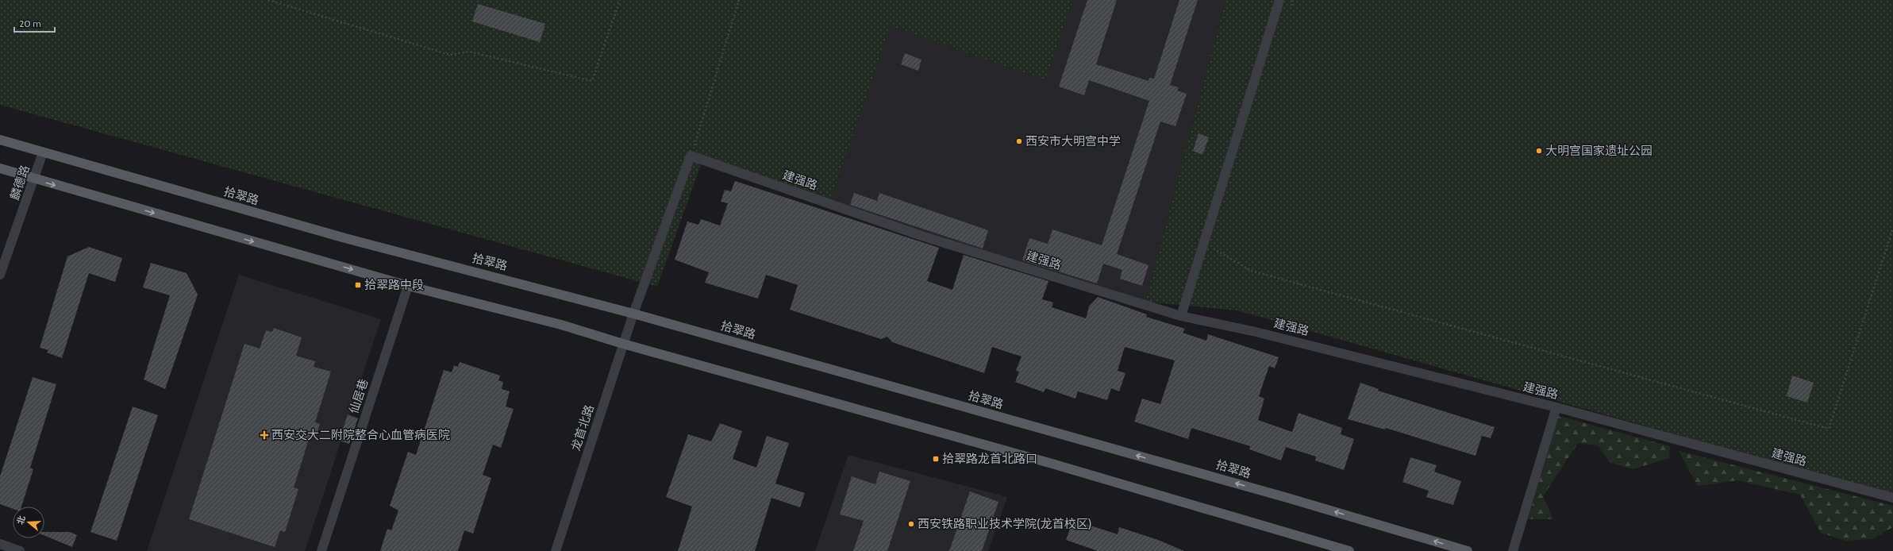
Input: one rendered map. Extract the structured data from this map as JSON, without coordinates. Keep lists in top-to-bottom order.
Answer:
{
  "streets": {
    "main road": ["拾翠路"],
    "street": [
      "建强路",
      "麟德路",
      "仙居巷",
      "龙首北路"
    ]
  },
  "crossings": [
    ["建强路", "龙首北路"],
    ["麟德路", "拾翠路"],
    ["拾翠路", "龙首北路"]
  ],
  "places": {
    "other": ["西安市大明宫中学", "大明宫国家遗址公园", "西安铁路职业技术学院(龙首校区)"],
    "transit": ["拾翠路中段", "拾翠路龙首北路口"],
    "health": ["西安交大二附院整合心血管病医院"]
  },
  "scale_bar": "20 m",
  "north": "left"
}
